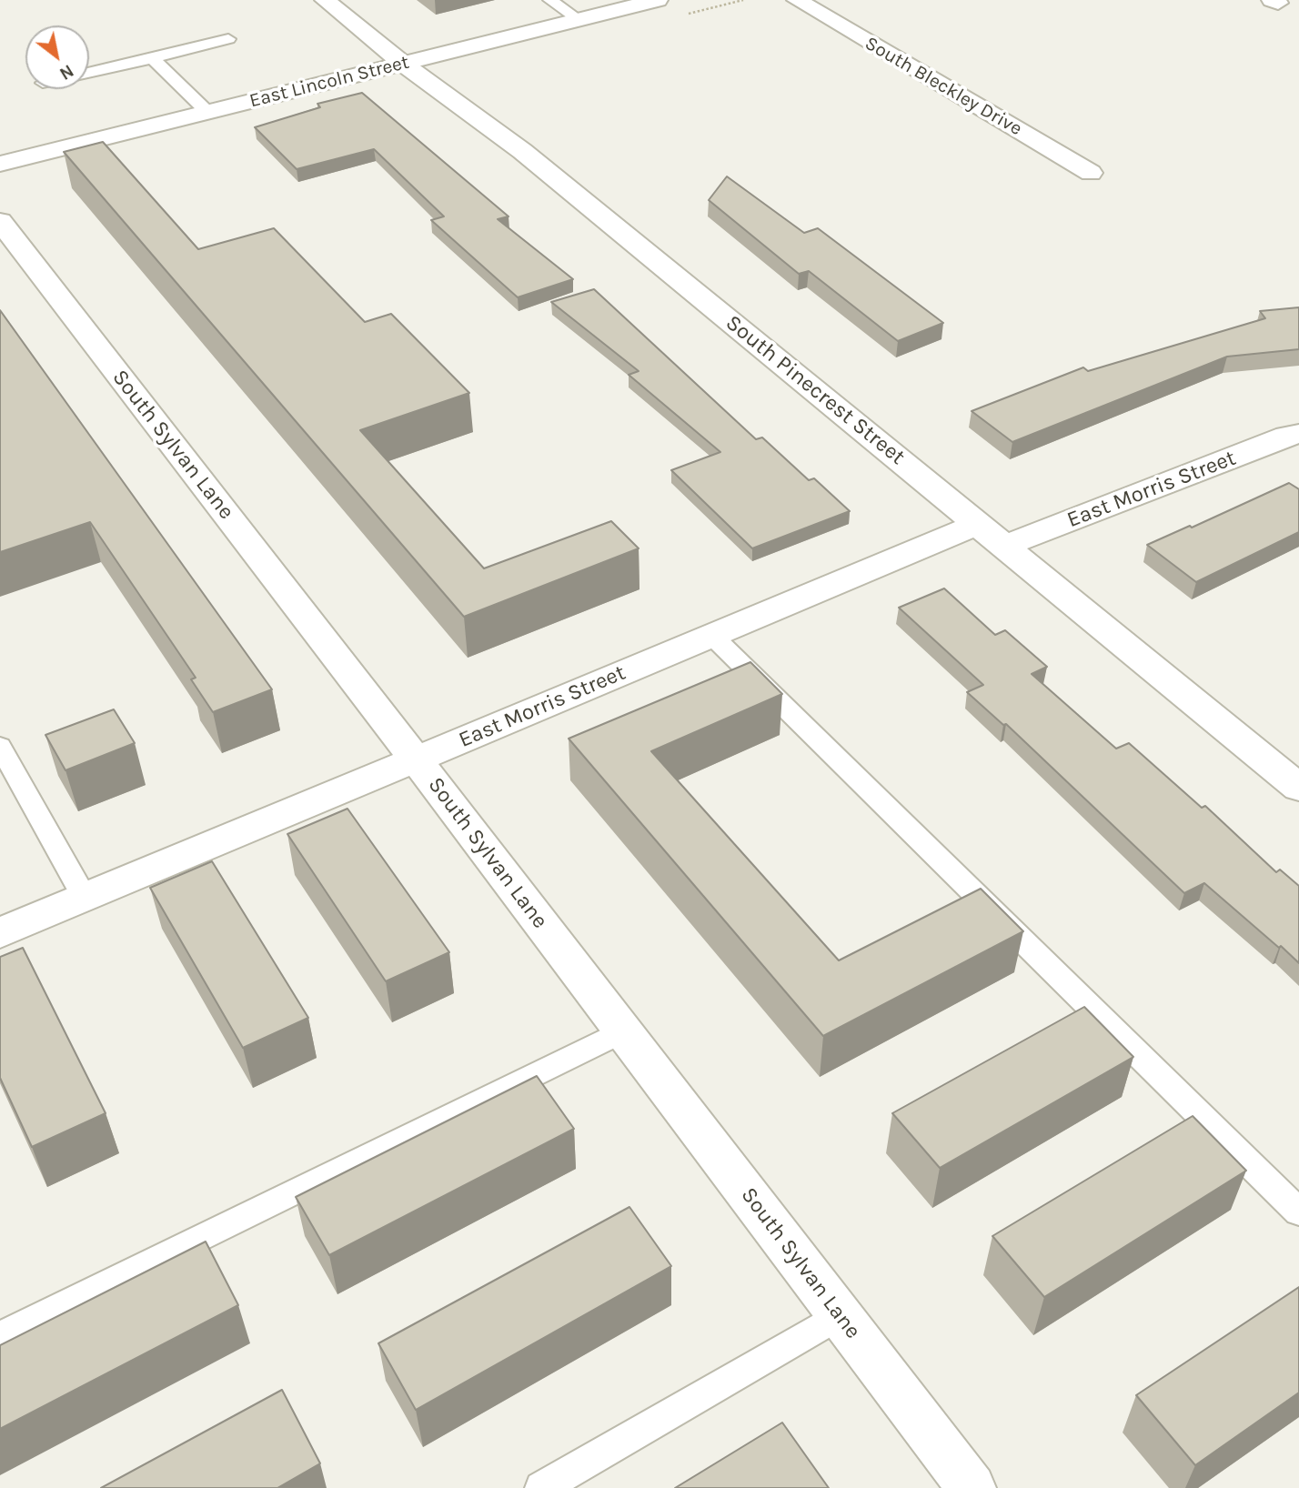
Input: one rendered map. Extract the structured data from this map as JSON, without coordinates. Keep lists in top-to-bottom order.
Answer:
{
  "streets": {
    "street": [
      "East Lincoln Street",
      "South Bleckley Drive",
      "South Pinecrest Street",
      "South Sylvan Lane",
      "East Morris Street"
    ]
  },
  "crossings": [
    ["East Lincoln Street", "South Pinecrest Street"],
    ["South Pinecrest Street", "East Morris Street"],
    ["South Sylvan Lane", "East Morris Street"]
  ],
  "north": "bottom right"
}
